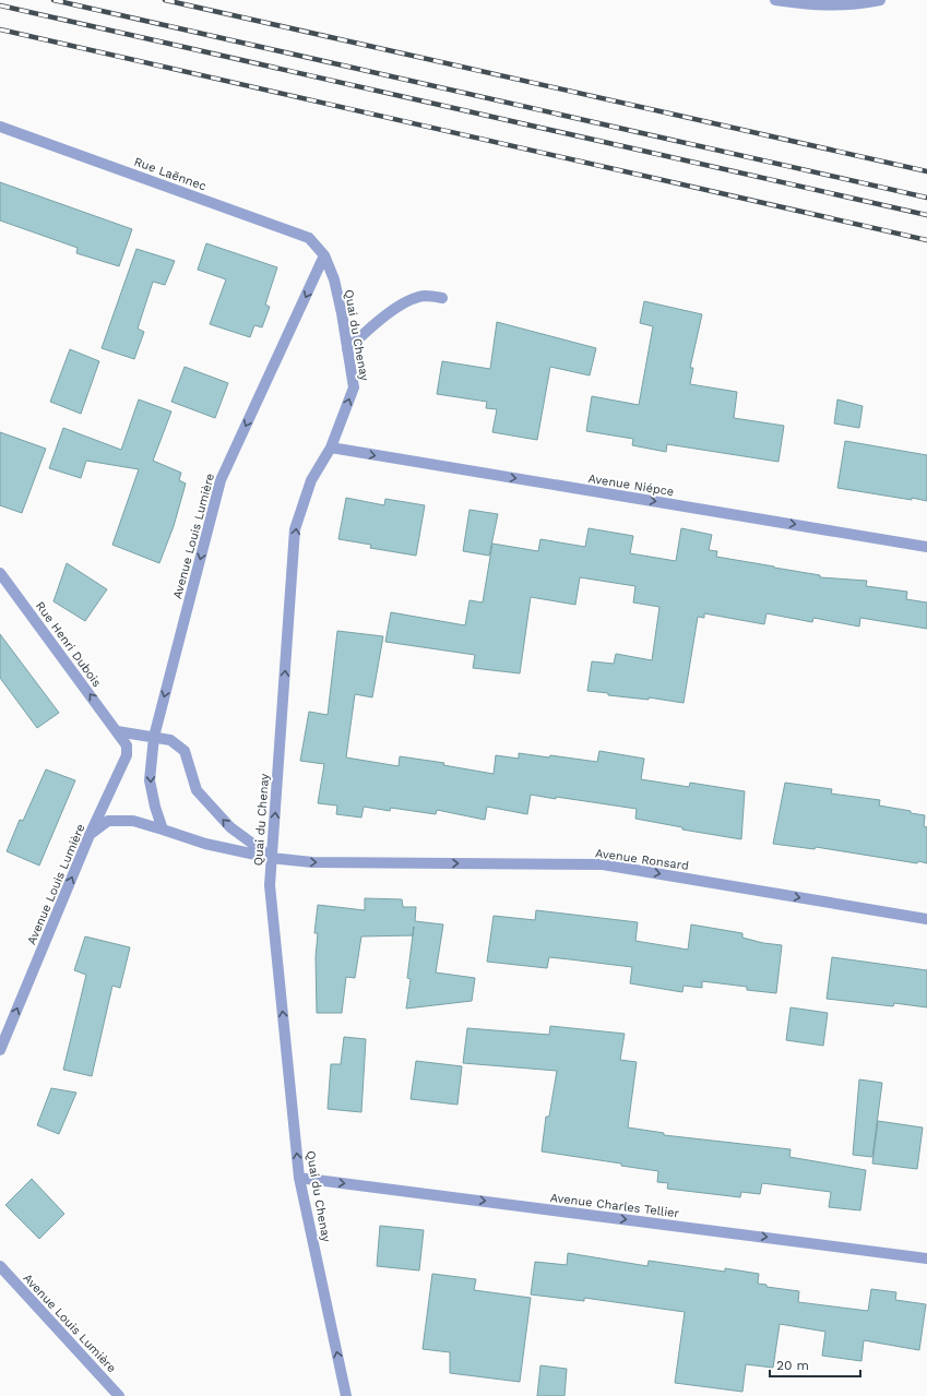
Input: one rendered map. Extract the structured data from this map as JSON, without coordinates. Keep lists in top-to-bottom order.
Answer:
{
  "streets": {
    "street": [
      "Rue Laënnec",
      "Quai du Chenay",
      "Avenue Niépce",
      "Avenue Louis Lumière",
      "Rue Henri Dubois",
      "Avenue Ronsard",
      "Avenue Charles Tellier"
    ]
  },
  "crossings": [
    ["Rue Laënnec", "Quai du Chenay"],
    ["Rue Laënnec", "Avenue Louis Lumière"],
    ["Quai du Chenay", "Avenue Niépce"],
    ["Quai du Chenay", "Avenue Louis Lumière"],
    ["Quai du Chenay", "Avenue Ronsard"],
    ["Quai du Chenay", "Avenue Charles Tellier"],
    ["Avenue Louis Lumière", "Rue Henri Dubois"],
    ["Avenue Louis Lumière", "Avenue Ronsard"]
  ],
  "one_way": [
    "Quai du Chenay",
    "Avenue Niépce",
    "Rue Henri Dubois",
    "Avenue Ronsard",
    "Avenue Charles Tellier"
  ],
  "scale_bar": "20 m"
}
